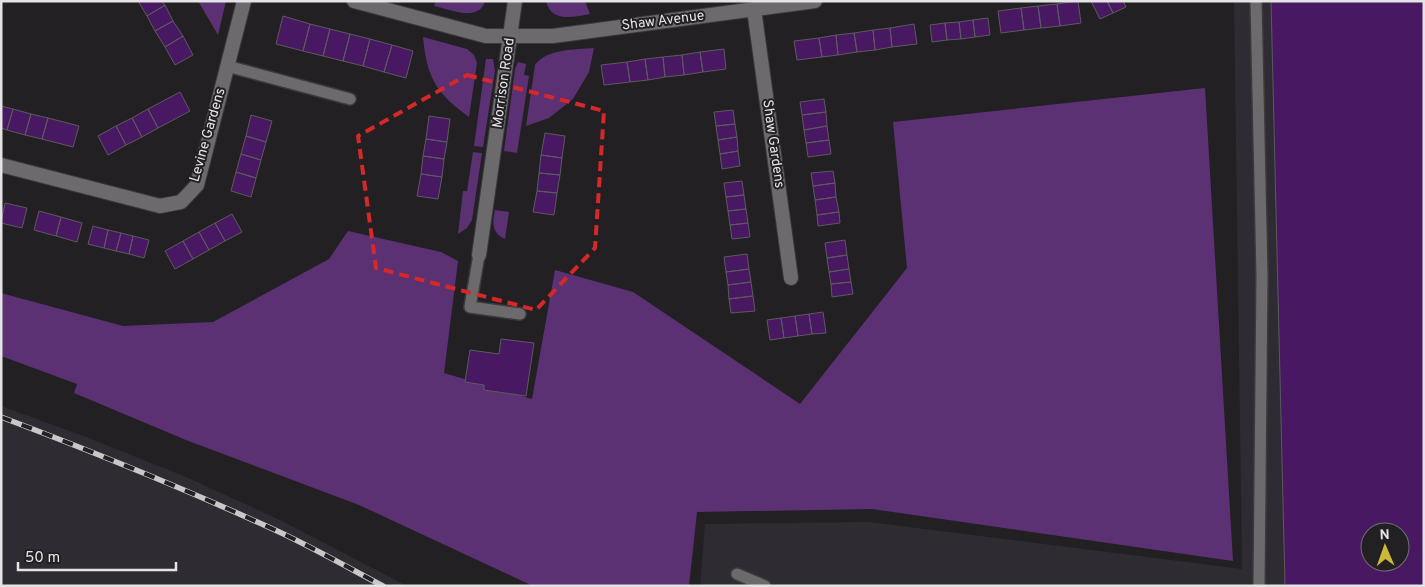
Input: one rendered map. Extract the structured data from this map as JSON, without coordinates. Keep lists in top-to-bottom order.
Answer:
{
  "streets": {
    "street": [
      "Shaw Avenue",
      "Morrison Road",
      "Levine Gardens",
      "Shaw Gardens"
    ]
  },
  "crossings": [
    ["Shaw Avenue", "Morrison Road"],
    ["Shaw Avenue", "Shaw Gardens"]
  ],
  "scale_bar": "50 m",
  "north": "top"
}
